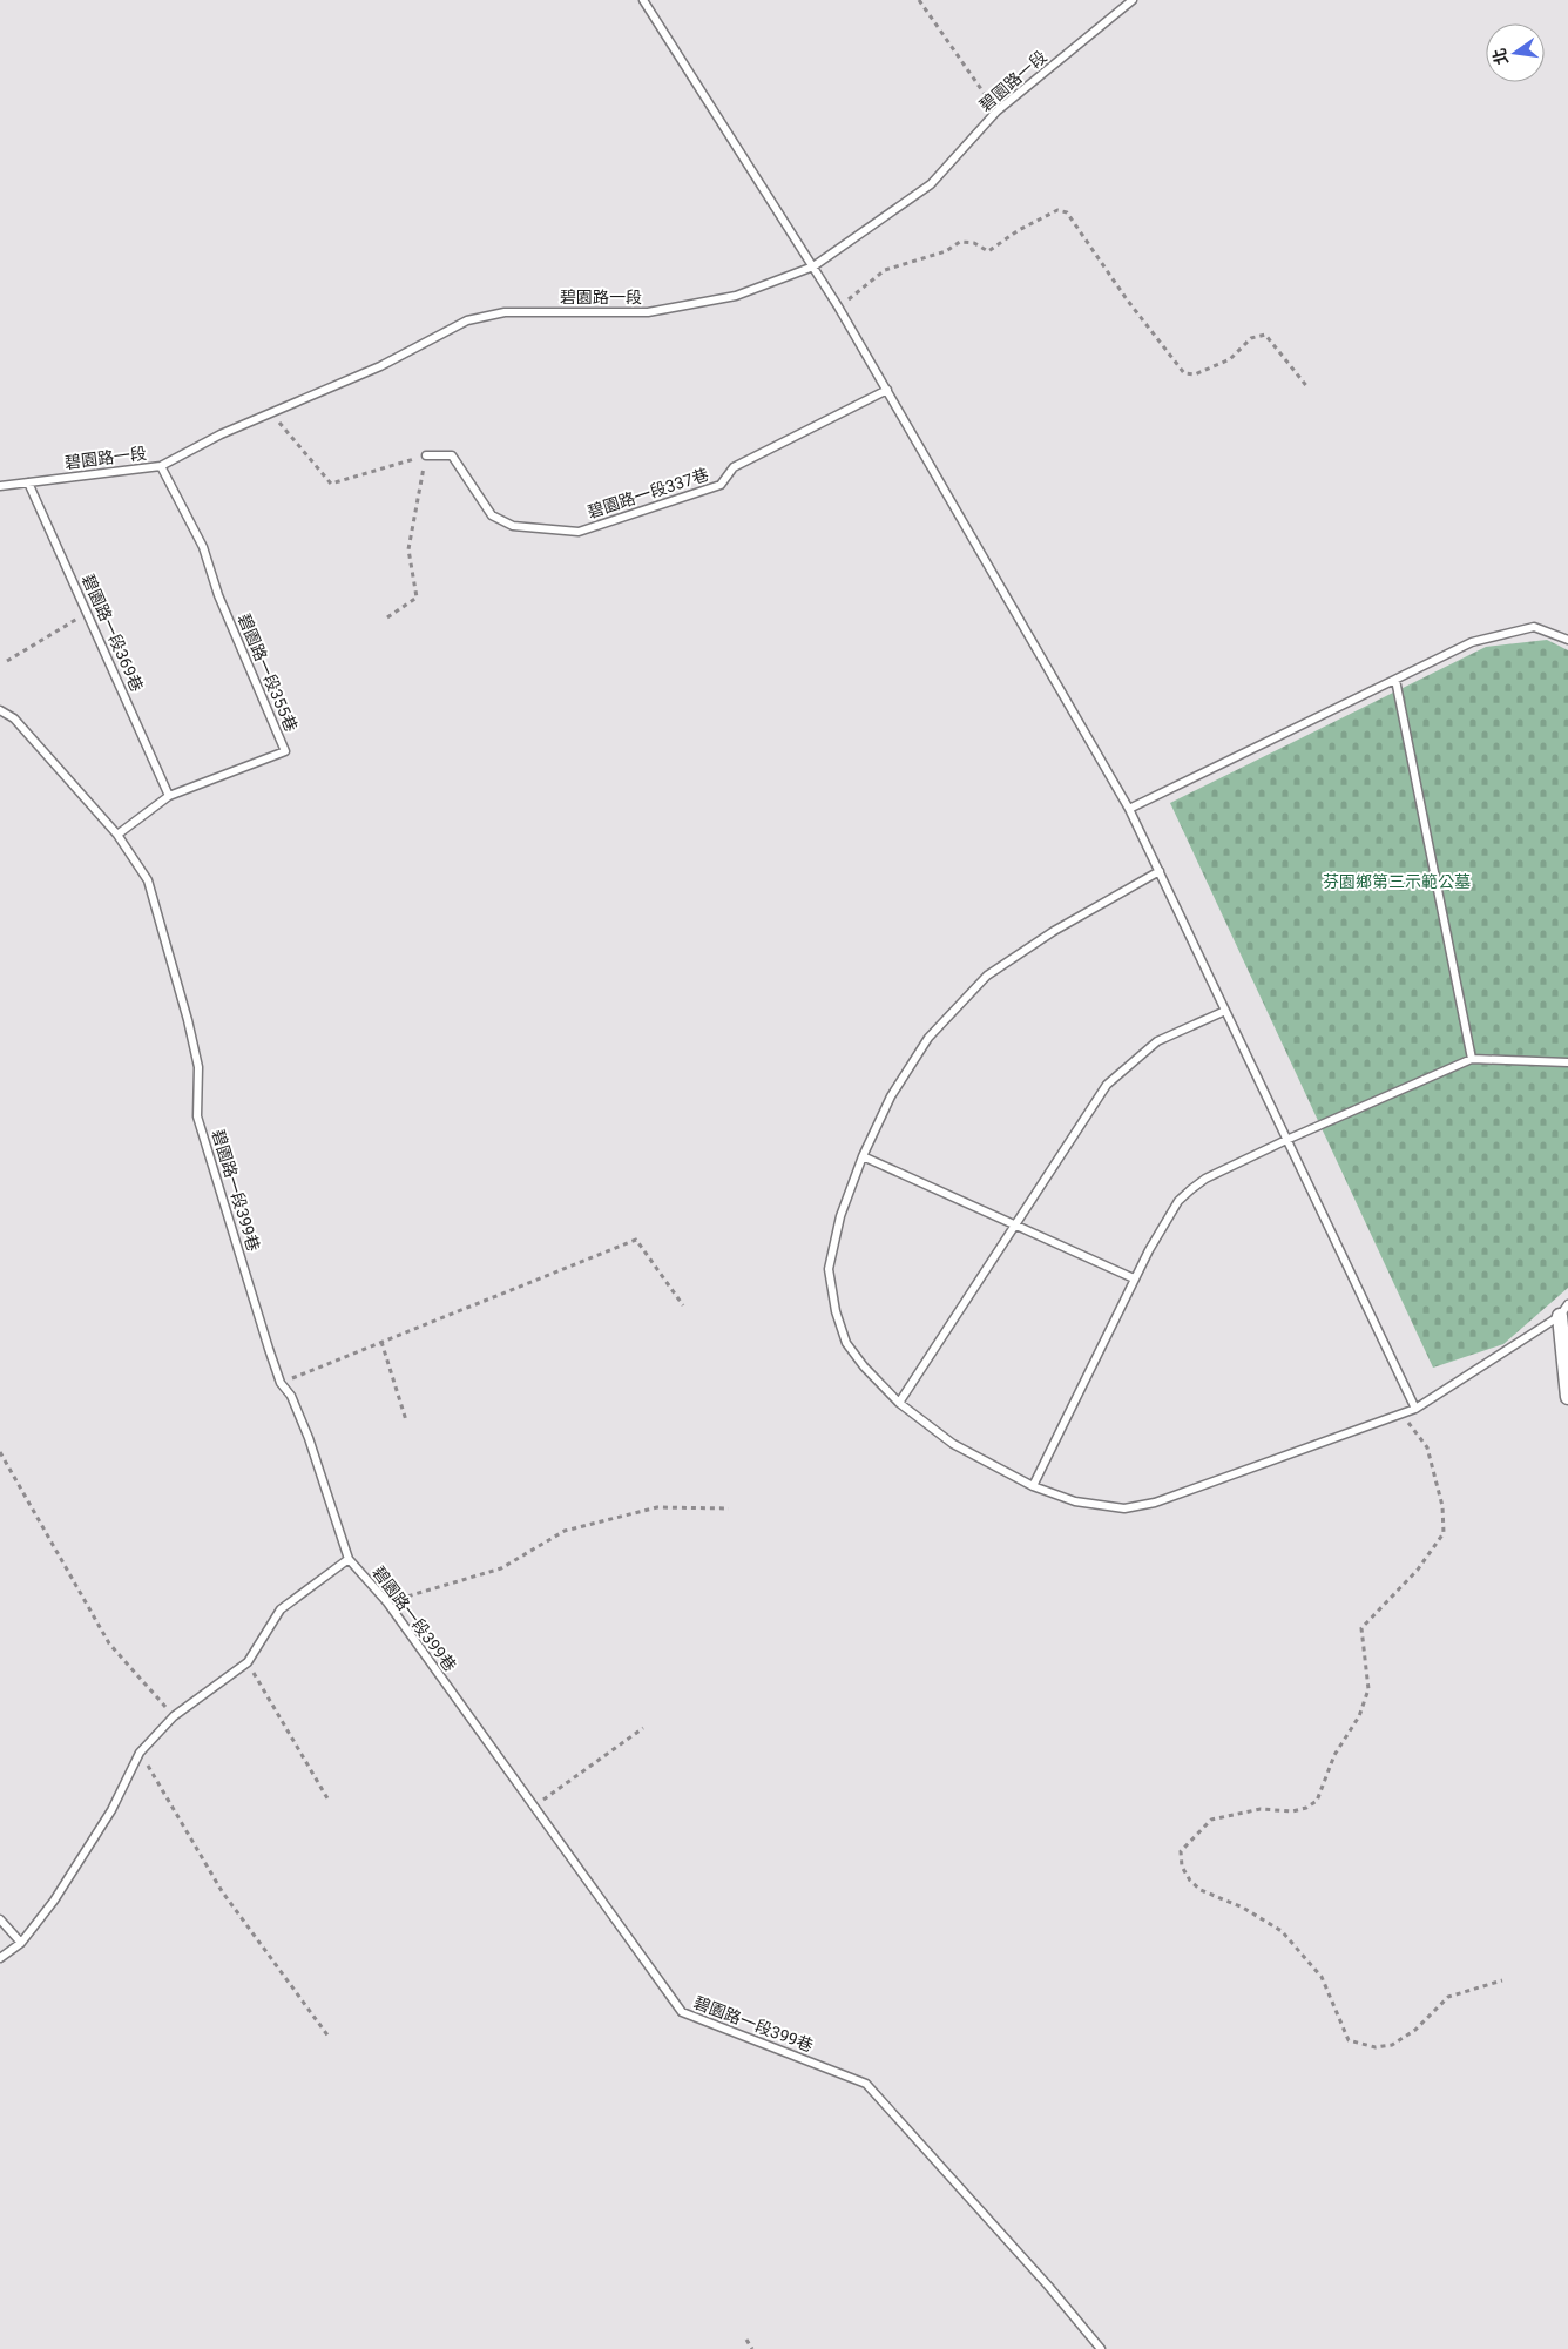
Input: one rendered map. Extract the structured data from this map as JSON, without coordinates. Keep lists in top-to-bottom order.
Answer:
{
  "streets": {
    "lane": [
      "碧園路一段",
      "碧園路一段337巷",
      "碧園路一段369巷",
      "碧園路一段355巷",
      "碧園路一段399巷"
    ]
  },
  "crossings": [
    ["碧園路一段", "碧園路一段369巷"],
    ["碧園路一段", "碧園路一段355巷"],
    ["碧園路一段369巷", "碧園路一段355巷"],
    ["碧園路一段355巷", "碧園路一段399巷"]
  ],
  "parks": ["芬園鄉第三示範公墓"],
  "north": "left"
}
